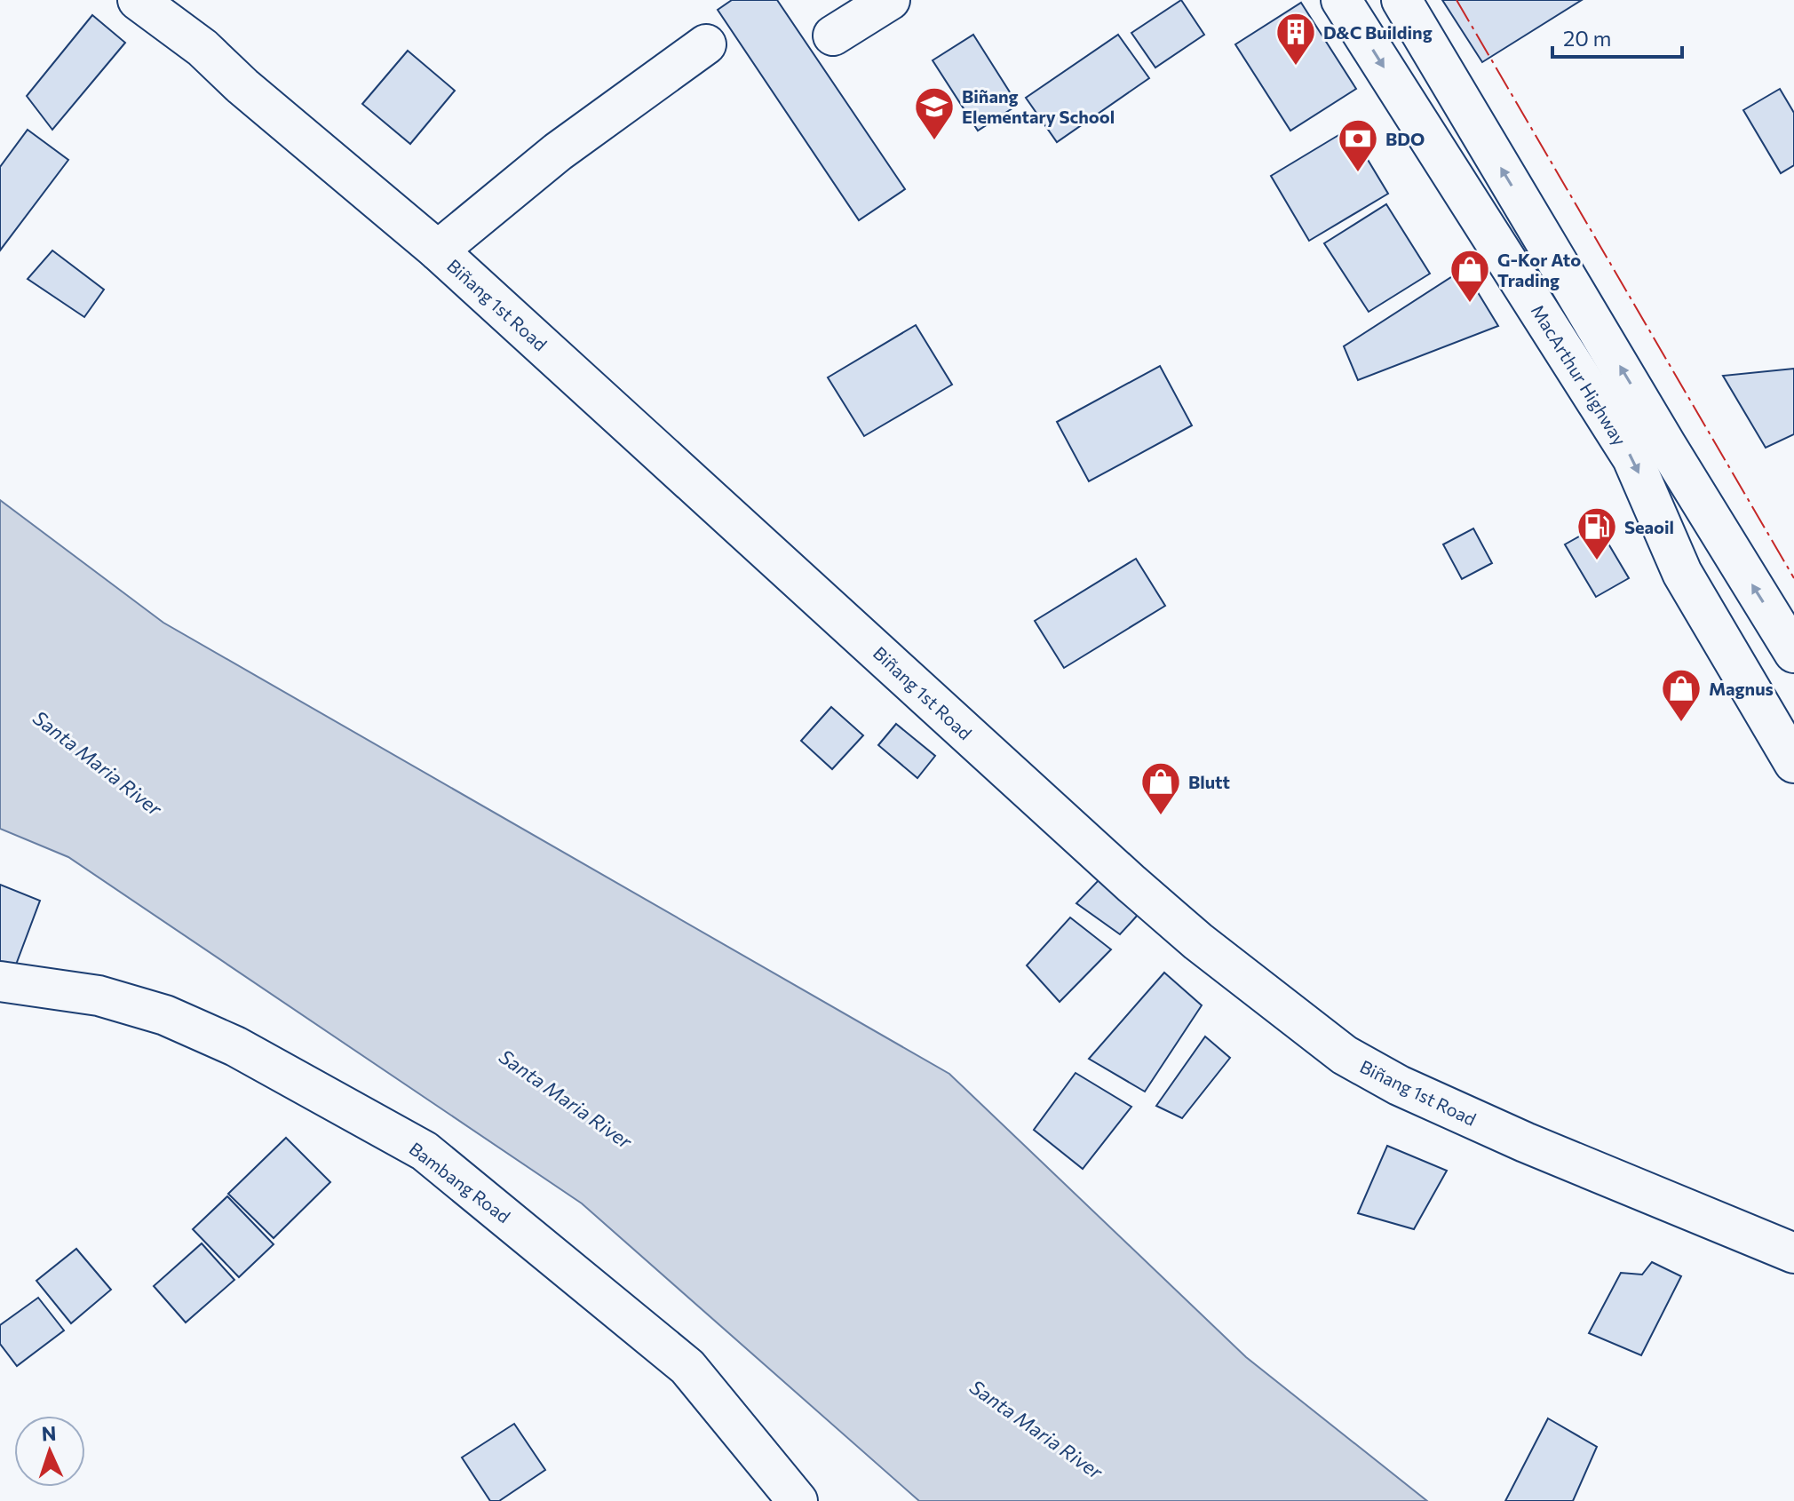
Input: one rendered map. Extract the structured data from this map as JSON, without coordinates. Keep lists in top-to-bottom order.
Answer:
{
  "streets": {
    "main road": ["Biñang 1st Road", "MacArthur Highway", "Bambang Road"]
  },
  "water": ["Santa Maria River"],
  "places": {
    "building": ["D&C Building"],
    "school or university": ["Biñang Elementary School"],
    "bank": ["BDO"],
    "shop": ["G-Kor Ato Trading", "Magnus", "Blutt"],
    "fuel station": ["Seaoil"]
  },
  "scale_bar": "20 m",
  "north": "top"
}
